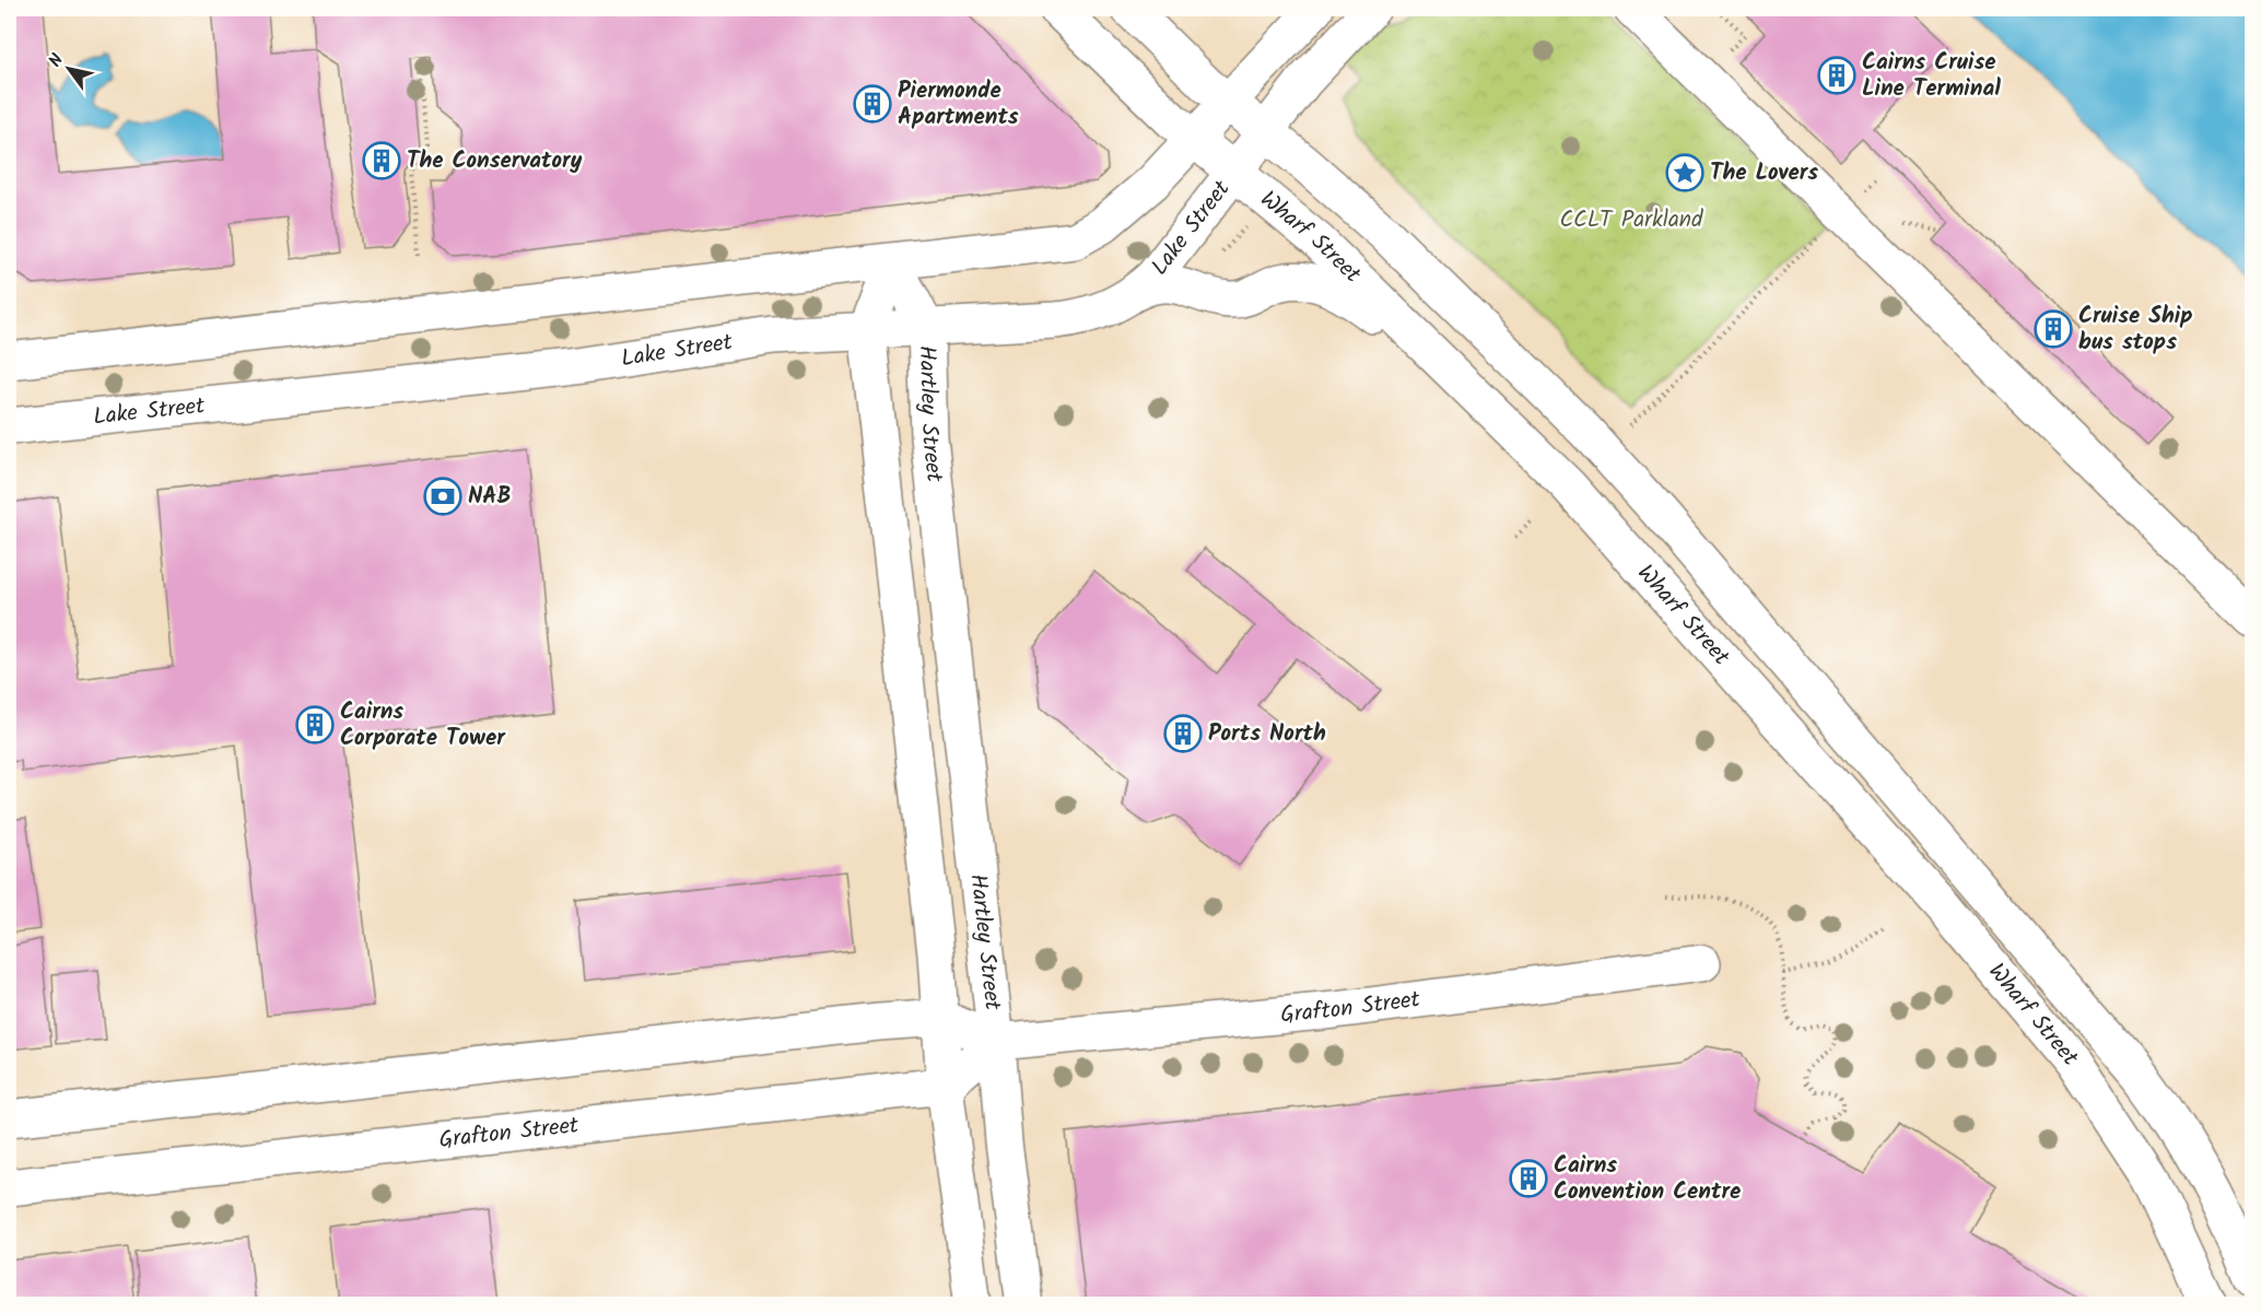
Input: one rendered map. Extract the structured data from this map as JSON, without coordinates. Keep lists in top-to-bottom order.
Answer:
{
  "streets": {
    "street": [
      "Lake Street",
      "Wharf Street",
      "Hartley Street",
      "Grafton Street"
    ]
  },
  "crossings": [
    ["Lake Street", "Wharf Street"],
    ["Lake Street", "Hartley Street"],
    ["Hartley Street", "Grafton Street"]
  ],
  "parks": ["CCLT Parkland"],
  "places": {
    "building": [
      "Cairns Cruise Line Terminal",
      "Piermonde Apartments",
      "The Conservatory",
      "Cruise Ship bus stops",
      "Cairns Corporate Tower",
      "Ports North",
      "Cairns Convention Centre"
    ],
    "place": ["The Lovers"],
    "bank": ["NAB"]
  },
  "north": "top left"
}
